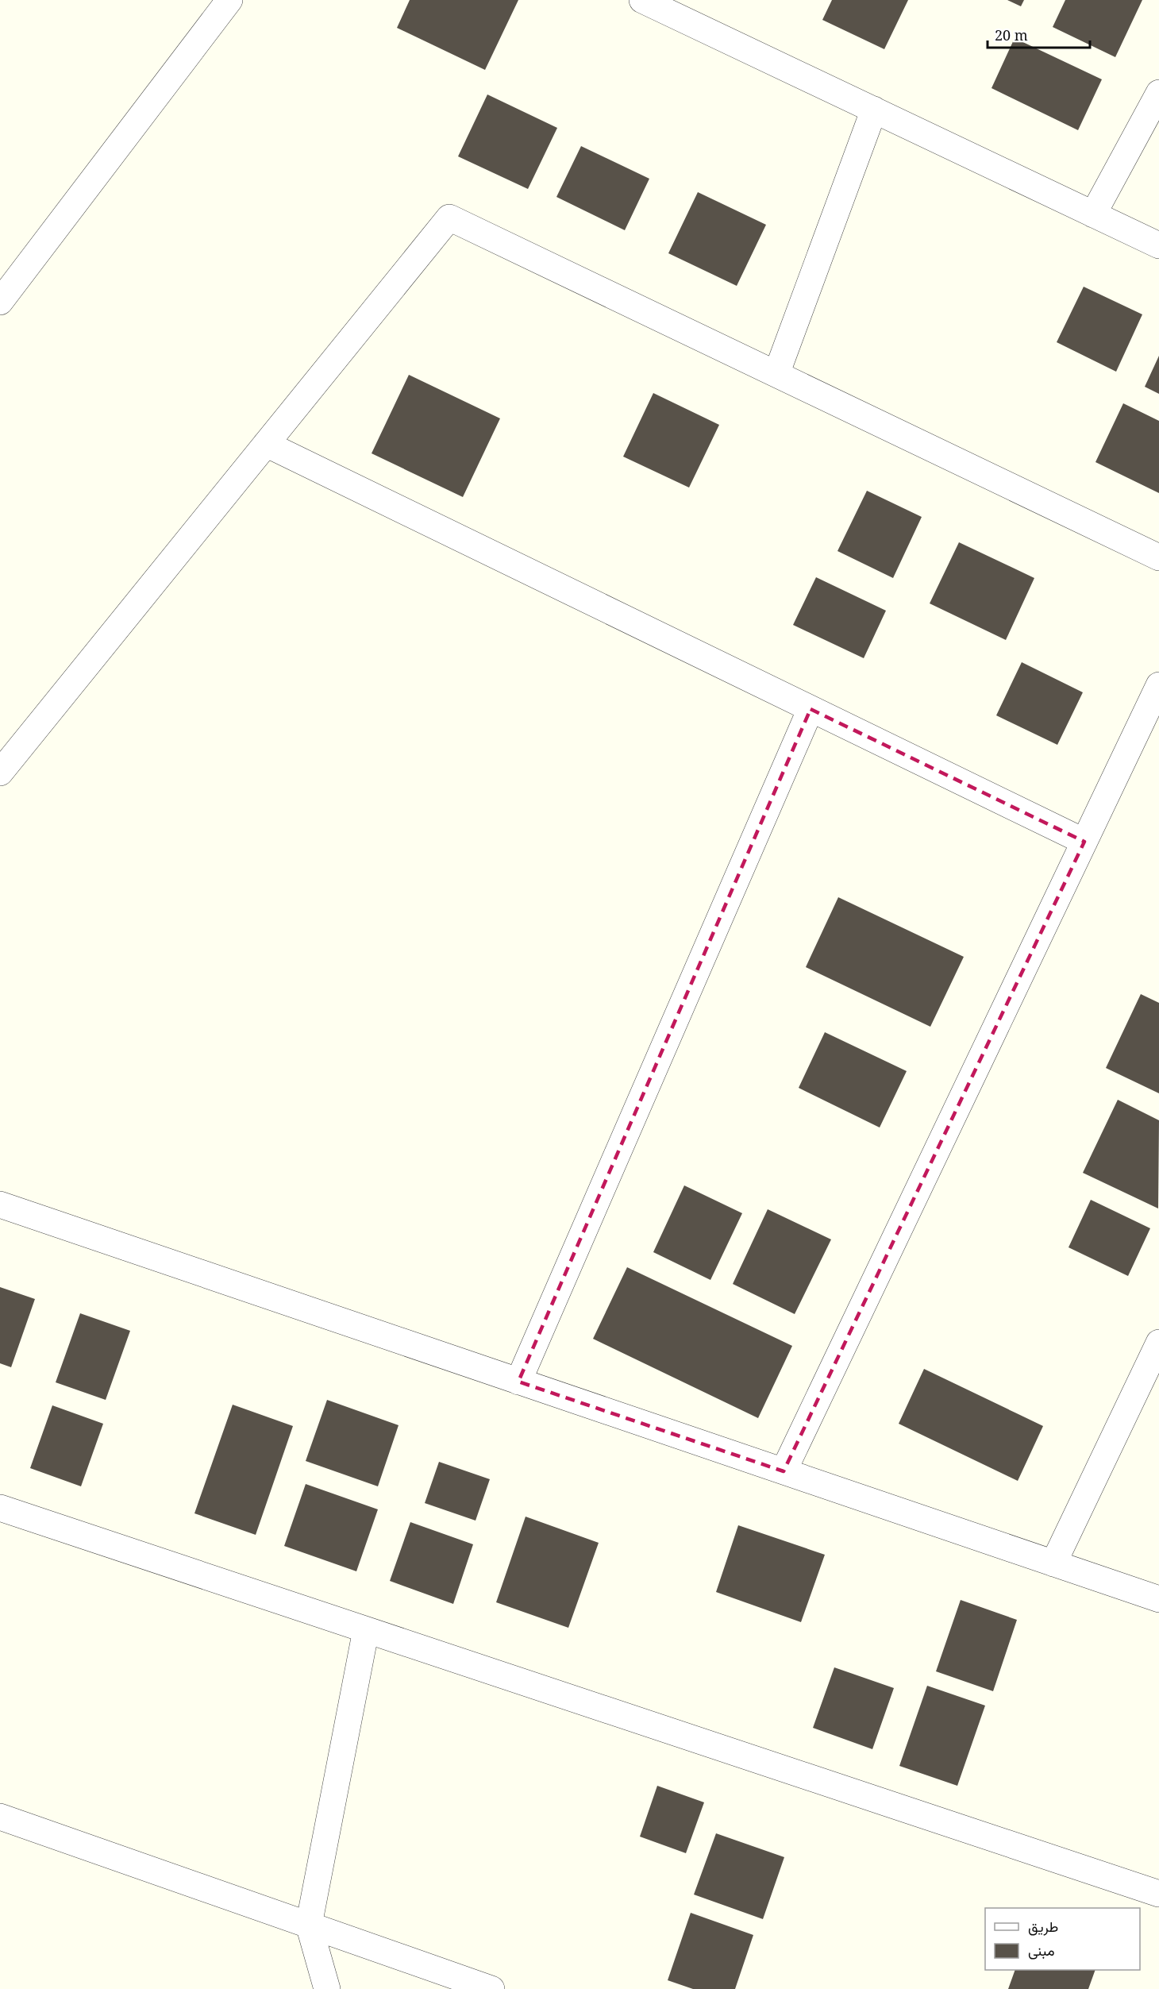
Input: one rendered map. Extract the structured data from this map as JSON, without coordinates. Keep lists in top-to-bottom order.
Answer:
{
  "legend": ["طريق", "مبنى"],
  "scale_bar": "20 m"
}
